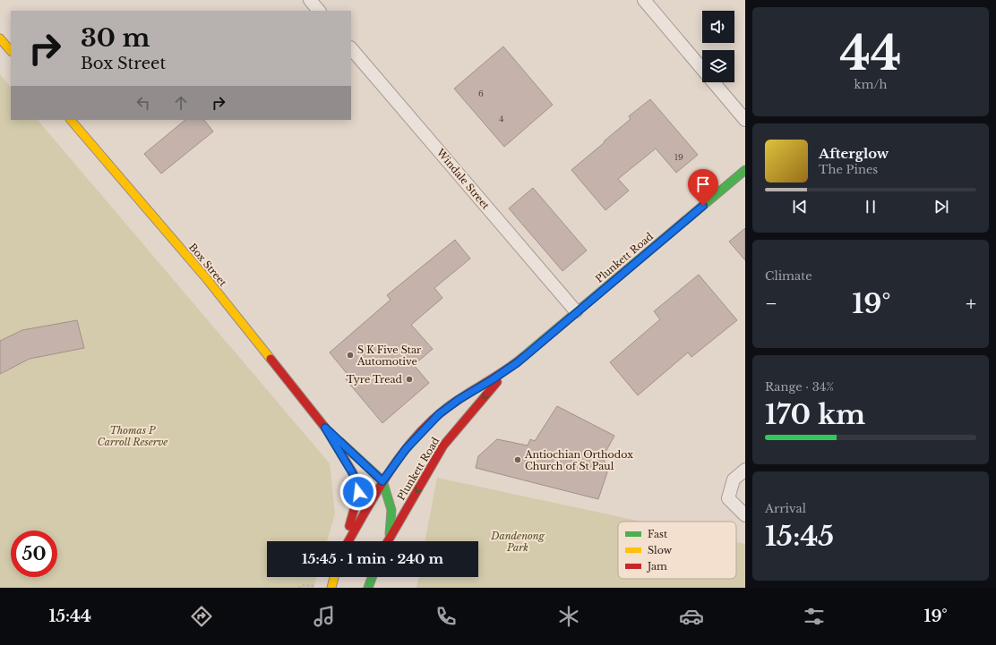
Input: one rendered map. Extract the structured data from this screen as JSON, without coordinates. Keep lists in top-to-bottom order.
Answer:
{
  "streets": {
    "main road": ["Plunkett Road", "Box Street"],
    "street": ["Windale Street"]
  },
  "crossings": [
    ["Windale Street", "Plunkett Road"],
    ["Plunkett Road", "Box Street"]
  ],
  "parks": ["Thomas P Carroll Reserve", "Dandenong Park"],
  "places": ["S K Five Star Automotive", "Tyre Tread", "Antiochian Orthodox Church of St Paul"],
  "house_numbers": ["6", "4", "19"],
  "legend": ["Fast", "Slow", "Jam"],
  "page": {
    "tile": [
      ["44", "km/h"],
      "Climate",
      ["Range · 34%", "170 km"],
      ["Arrival", "15:45"]
    ],
    "turn": ["30 m", "Box Street"],
    "song": ["Afterglow", "The Pines"],
    "heat": ["−", "19°", "+"],
    "limit": "50",
    "trip": "15:45 · 1 min · 240 m",
    "tabs": ["15:44", "19°"]
  }
}
